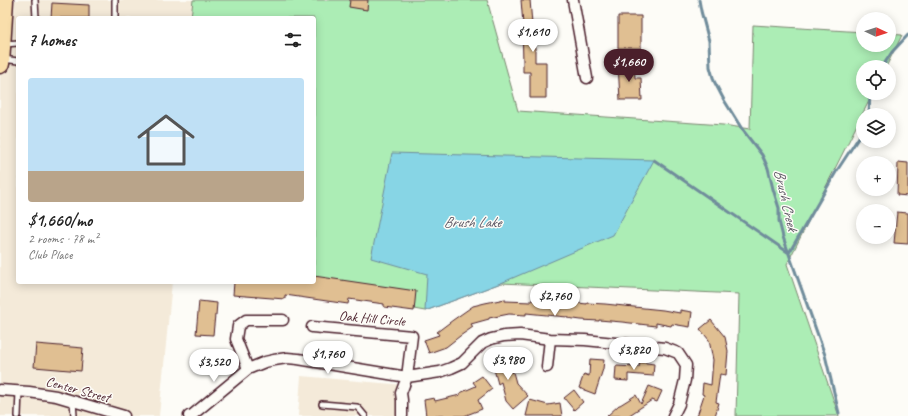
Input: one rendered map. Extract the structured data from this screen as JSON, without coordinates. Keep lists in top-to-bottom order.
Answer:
{
  "streets": {
    "street": ["Oak Hill Circle", "Center Street"]
  },
  "water": ["Brush Creek", "Brush Lake"],
  "north": "right",
  "page": {
    "map_buttons": ["+", "−"],
    "heading": "7 homes",
    "price": [
      "$1,610",
      "$1,660",
      "$2,760",
      "$3,820",
      "$1,760",
      "$3,980",
      "$3,520"
    ],
    "list": [
      {
        "name": "$1,660/mo",
        "note": "2 rooms · 78 m² · Club Place"
      }
    ]
  }
}
